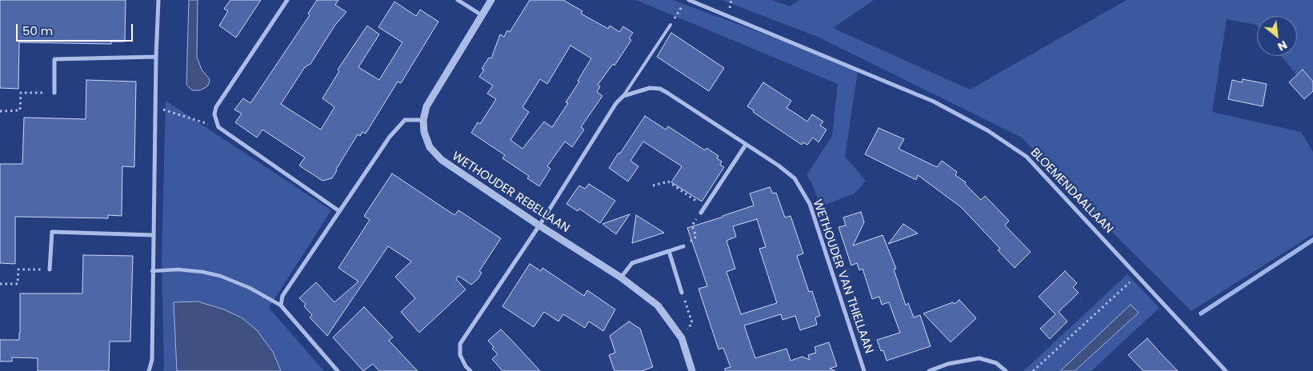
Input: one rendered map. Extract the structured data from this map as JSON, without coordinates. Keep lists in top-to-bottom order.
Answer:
{
  "streets": {
    "street": ["BLOEMENDAALLAAN", "WETHOUDER REBELLAAN", "WETHOUDER VAN THIELLAAN"]
  },
  "scale_bar": "50 m",
  "north": "bottom right"
}
